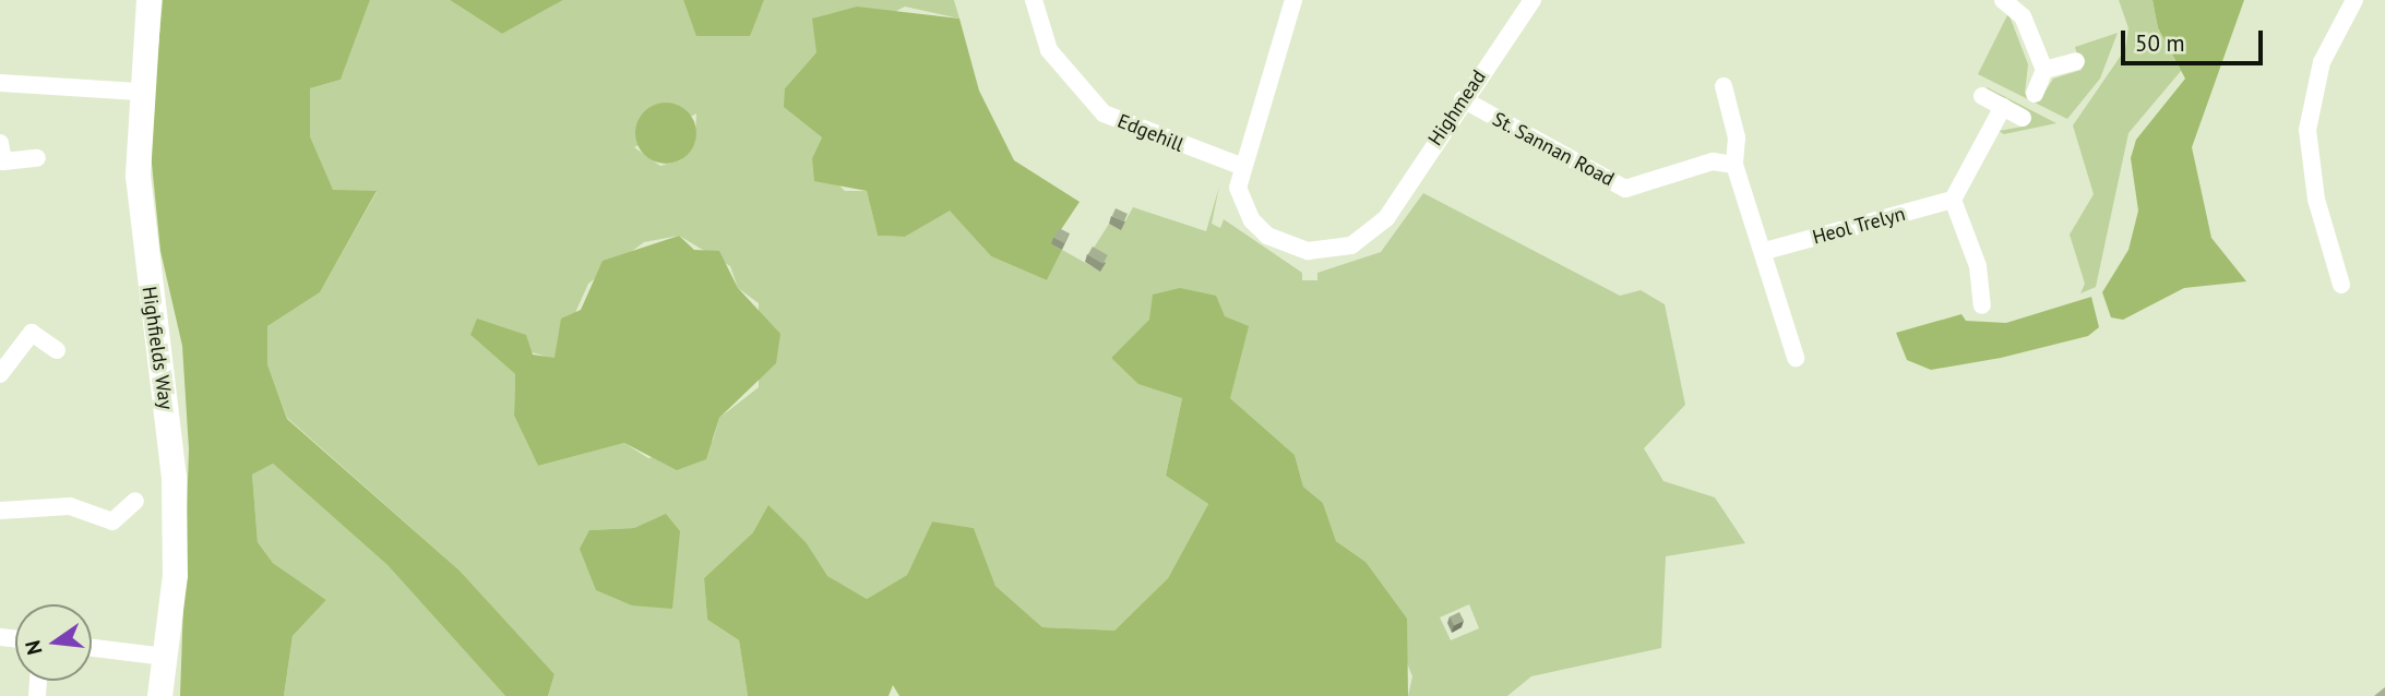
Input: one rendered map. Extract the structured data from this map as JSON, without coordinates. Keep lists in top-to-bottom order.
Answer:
{
  "streets": {
    "main road": ["Highfields Way"],
    "street": [
      "Highmead",
      "Edgehill",
      "St. Sannan Road",
      "Heol Trelyn"
    ]
  },
  "crossings": [
    ["Highmead", "Edgehill"],
    ["Highmead", "St. Sannan Road"]
  ],
  "scale_bar": "50 m",
  "north": "left"
}
